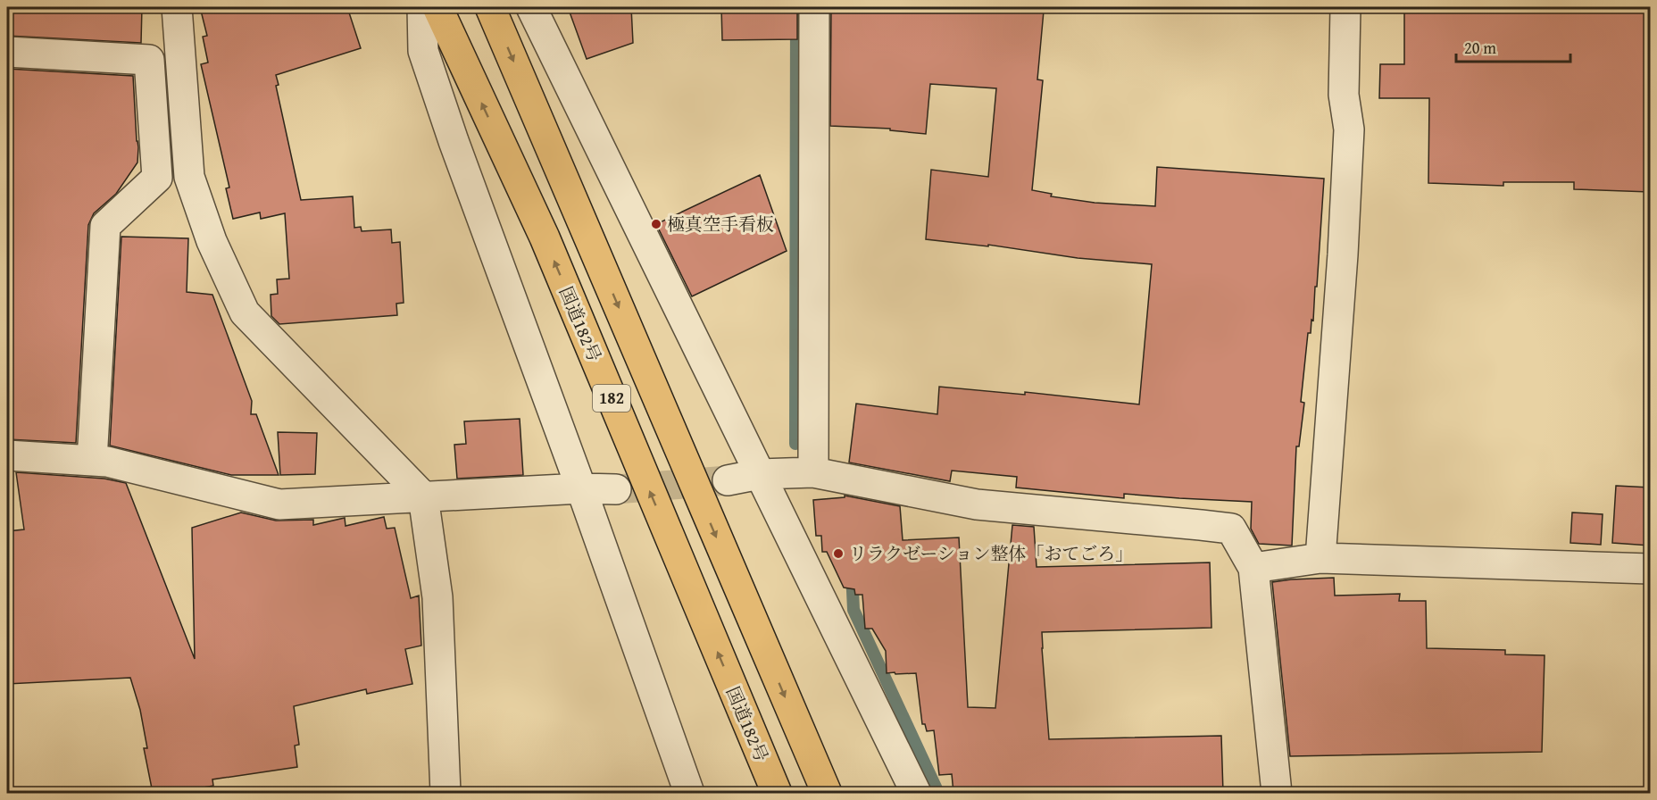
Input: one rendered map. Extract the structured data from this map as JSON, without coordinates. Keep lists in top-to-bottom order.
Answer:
{
  "streets": {
    "highway": ["国道182号", "182"]
  },
  "places": ["極真空手看板", "リラクゼーション整体「おてごろ」"],
  "scale_bar": "20 m"
}
